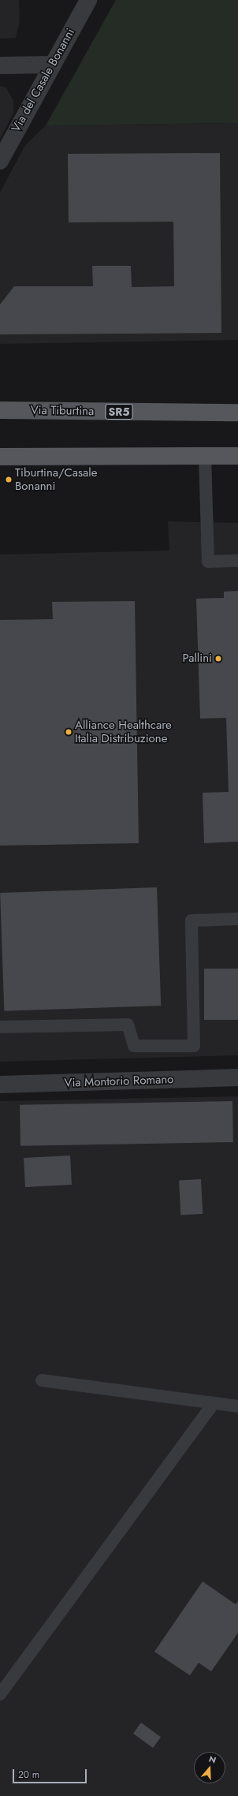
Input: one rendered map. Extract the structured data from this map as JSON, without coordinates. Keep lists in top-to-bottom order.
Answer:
{
  "streets": {
    "main road": ["Via Tiburtina", "SR5"],
    "street": ["Via del Casale Bonanni", "Via Montorio Romano"]
  },
  "places": ["Tiburtina/Casale Bonanni", "Pallini", "Alliance Healthcare Italia Distribuzione"],
  "scale_bar": "20 m",
  "north": "top"
}
